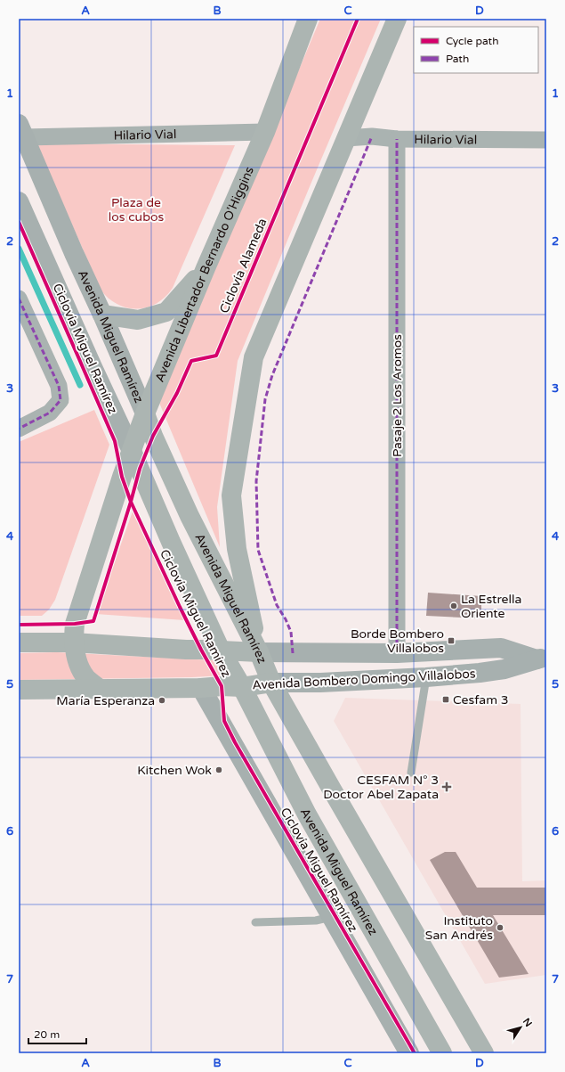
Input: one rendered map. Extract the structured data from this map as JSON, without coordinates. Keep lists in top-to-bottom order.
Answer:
{
  "streets": {
    "main road": ["Avenida Libertador Bernardo O'Higgins", "Avenida Miguel Ramírez", "Avenida Bombero Domingo Villalobos"],
    "street": ["Hilario Vial", "Pasaje 2 Los Aromos"],
    "cycle path": ["Ciclovía Alameda", "Ciclovía Miguel Ramírez"]
  },
  "crossings": [
    ["Hilario Vial", "Avenida Libertador Bernardo O'Higgins"],
    ["Hilario Vial", "Avenida Miguel Ramírez"],
    ["Hilario Vial", "Pasaje 2 Los Aromos"],
    ["Avenida Libertador Bernardo O'Higgins", "Avenida Miguel Ramírez"],
    ["Avenida Libertador Bernardo O'Higgins", "Avenida Bombero Domingo Villalobos"],
    ["Avenida Miguel Ramírez", "Avenida Bombero Domingo Villalobos"],
    ["Pasaje 2 Los Aromos", "Avenida Bombero Domingo Villalobos"]
  ],
  "parks": ["Plaza de los cubos"],
  "places": {
    "other": [
      "La Estrella Oriente",
      "María Esperanza",
      "Kitchen Wok",
      "Instituto San Andrés"
    ],
    "transit": ["Borde Bombero Villalobos", "Cesfam 3"],
    "health": ["CESFAM N° 3 Doctor Abel Zapata"]
  },
  "legend": ["Cycle path", "Path"],
  "scale_bar": "20 m",
  "north": "top right",
  "grid": {
    "columns": [
      "A",
      "B",
      "C",
      "D"
    ],
    "rows": [
      "1",
      "2",
      "3",
      "4",
      "5",
      "6",
      "7"
    ]
  }
}
